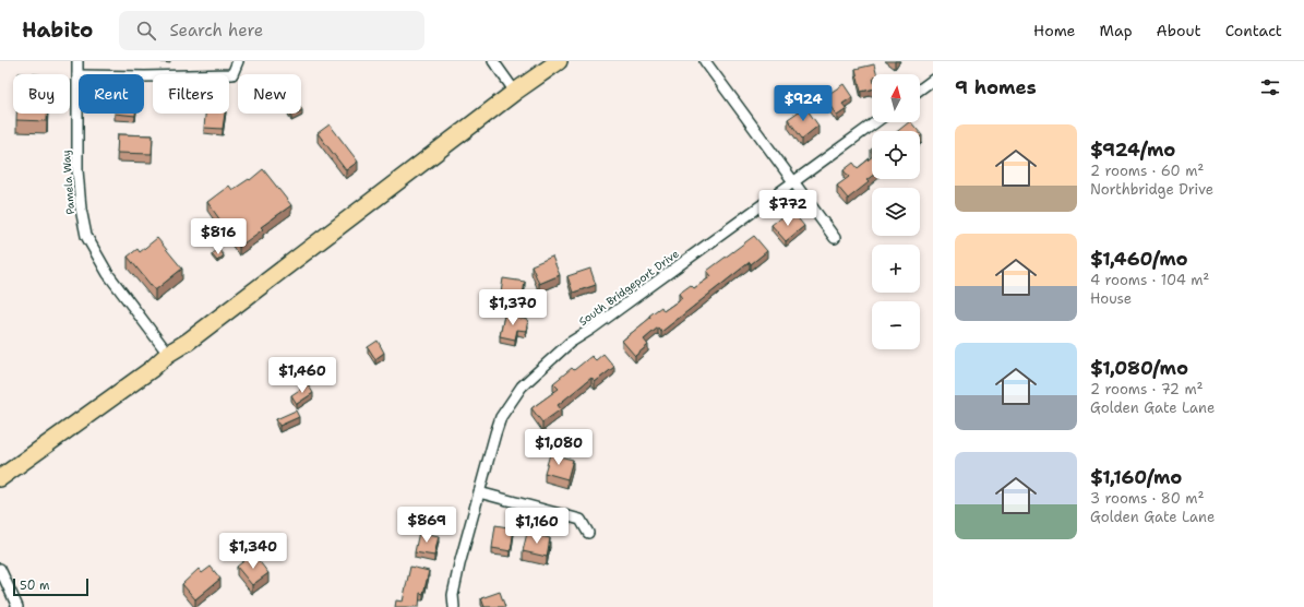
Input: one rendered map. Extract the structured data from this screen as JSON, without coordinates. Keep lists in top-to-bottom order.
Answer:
{
  "streets": {
    "street": ["Pamela Way", "South Bridgeport Drive"]
  },
  "scale_bar": "50 m",
  "north": "top",
  "page": {
    "header": "Habito",
    "search": "Search here",
    "nav": [
      "Home",
      "Map",
      "About",
      "Contact"
    ],
    "heading": "9 homes",
    "map_buttons": ["+", "−"],
    "chip": [
      "Buy",
      "Rent",
      "Filters",
      "New"
    ],
    "price": [
      "$924",
      "$772",
      "$816",
      "$1,370",
      "$1,460",
      "$1,080",
      "$869",
      "$1,160",
      "$1,340"
    ],
    "list": [
      {
        "name": "$924/mo",
        "note": "2 rooms · 60 m² · Northbridge Drive"
      },
      {
        "name": "$1,460/mo",
        "note": "4 rooms · 104 m² · House"
      },
      {
        "name": "$1,080/mo",
        "note": "2 rooms · 72 m² · Golden Gate Lane"
      },
      {
        "name": "$1,160/mo",
        "note": "3 rooms · 80 m² · Golden Gate Lane"
      }
    ],
    "scale": "50 m"
  }
}
